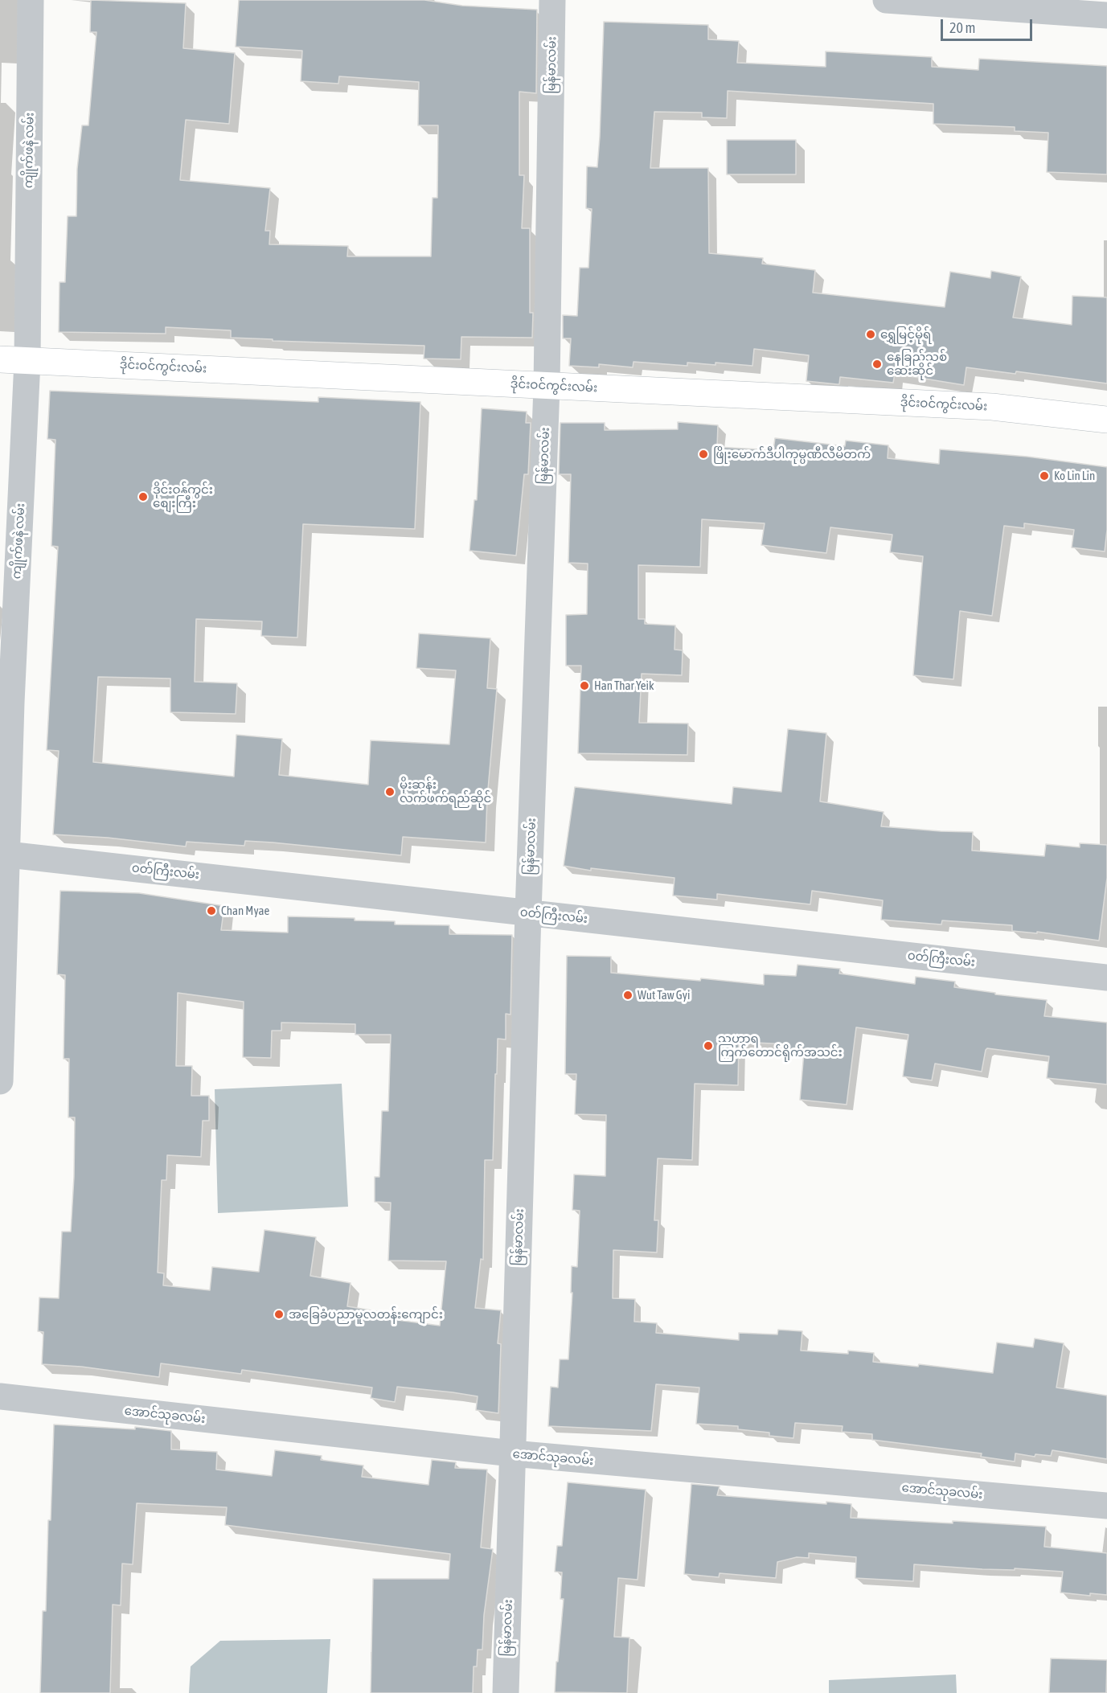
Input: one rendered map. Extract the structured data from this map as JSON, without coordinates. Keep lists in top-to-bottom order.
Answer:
{
  "streets": {
    "street": [
      "မြန်မာလမ်း",
      "ကျိုက်ဖနဲ လမ်း",
      "ဒိုင်းဝင်ကွင်းလမ်း",
      "၀တ်ကြီးလမ်း",
      "အောင်သုခလမ်း"
    ]
  },
  "crossings": [
    ["မြန်မာလမ်း", "ဒိုင်းဝင်ကွင်းလမ်း"],
    ["မြန်မာလမ်း", "၀တ်ကြီးလမ်း"],
    ["မြန်မာလမ်း", "အောင်သုခလမ်း"],
    ["ကျိုက်ဖနဲ လမ်း", "ဒိုင်းဝင်ကွင်းလမ်း"],
    ["ကျိုက်ဖနဲ လမ်း", "၀တ်ကြီးလမ်း"]
  ],
  "places": [
    "ရွှေမြင့်မိုရ်",
    "နေခြည်သစ် ဆေးဆိုင်",
    "ဖြိုးမောက်ဒီပါကုမ္ပဏီလီမိတက်",
    "Ko Lin Lin",
    "ဒိုင်းဝန်ကွင်း စျေးကြီး",
    "Han Thar Yeik",
    "မိုးဆန်း လက်ဖက်ရည်ဆိုင်",
    "Chan Myae",
    "Wut Taw Gyi",
    "သဟာရ ကြက်တောင်ရိုက်အသင်း",
    "အခြေခံပညာမူလတန်းကျောင်း"
  ],
  "scale_bar": "20 m"
}
